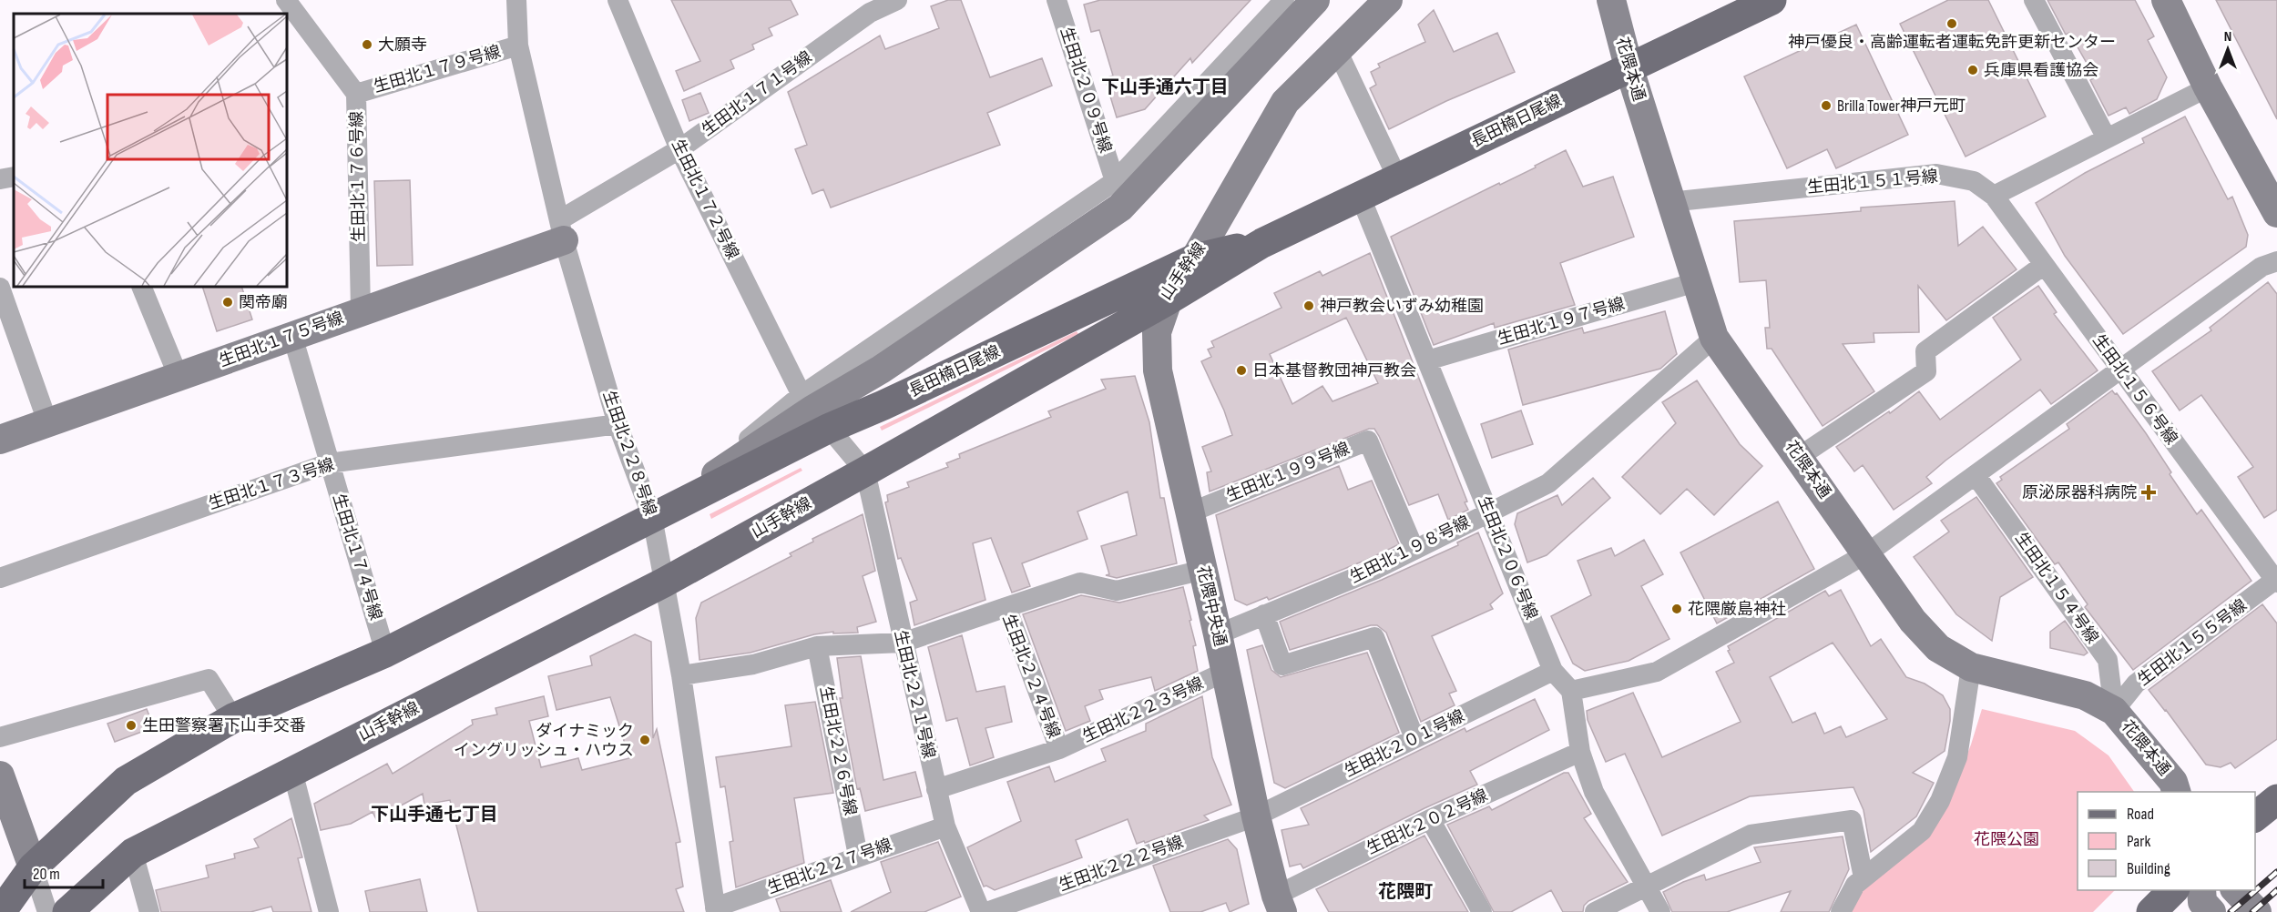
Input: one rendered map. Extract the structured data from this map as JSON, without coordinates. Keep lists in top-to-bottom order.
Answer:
{
  "streets": {
    "main road": ["長田楠日尾線", "山手幹線"],
    "street": [
      "生田北１７９号線",
      "花隈本通",
      "生田北２０９号線",
      "生田北１７１号線",
      "生田北１７６号線",
      "生田北１５１号線",
      "生田北１７２号線",
      "生田北１９７号線",
      "生田北１７５号線",
      "生田北１５６号線",
      "生田北２２８号線",
      "生田北１９９号線",
      "生田北１７３号線",
      "生田北１９８号線",
      "生田北１７４号線",
      "生田北２０６号線",
      "生田北１５４号線",
      "花隈中央通",
      "生田北１５５号線",
      "生田北２２４号線",
      "生田北２２１号線",
      "生田北２２３号線",
      "生田北２０１号線",
      "生田北２２６号線",
      "生田北２０２号線",
      "生田北２２２号線",
      "生田北２２７号線"
    ]
  },
  "crossings": [
    ["生田北１７９号線", "生田北１７６号線"],
    ["生田北１７９号線", "生田北２２８号線"],
    ["花隈本通", "長田楠日尾線"],
    ["花隈本通", "生田北１５１号線"],
    ["花隈本通", "生田北１９７号線"],
    ["花隈本通", "生田北１９８号線"],
    ["花隈本通", "生田北１５４号線"],
    ["花隈本通", "生田北１５５号線"],
    ["生田北１７１号線", "生田北１７２号線"],
    ["生田北１７１号線", "生田北１７５号線"],
    ["生田北１７１号線", "生田北２２８号線"],
    ["長田楠日尾線", "生田北１７２号線"],
    ["長田楠日尾線", "山手幹線"],
    ["長田楠日尾線", "生田北２２８号線"],
    ["長田楠日尾線", "生田北２０６号線"],
    ["長田楠日尾線", "花隈中央通"],
    ["生田北１７６号線", "生田北１７５号線"],
    ["生田北１５１号線", "生田北１５６号線"],
    ["生田北１７２号線", "山手幹線"],
    ["生田北１７２号線", "生田北２２１号線"],
    ["山手幹線", "生田北２２８号線"],
    ["山手幹線", "花隈中央通"],
    ["山手幹線", "生田北２２１号線"],
    ["生田北１９７号線", "生田北２０６号線"],
    ["生田北１７５号線", "生田北２２８号線"],
    ["生田北１７５号線", "生田北１７４号線"],
    ["生田北１５６号線", "生田北１５５号線"],
    ["生田北２２８号線", "生田北１７３号線"],
    ["生田北２２８号線", "生田北２２４号線"],
    ["生田北２２８号線", "生田北２２７号線"],
    ["生田北１９９号線", "生田北１９８号線"],
    ["生田北１９９号線", "花隈中央通"],
    ["生田北１７３号線", "生田北１７４号線"],
    ["生田北１９８号線", "生田北２０６号線"],
    ["生田北１９８号線", "花隈中央通"],
    ["生田北２０６号線", "生田北２０１号線"],
    ["生田北１５４号線", "生田北１５５号線"],
    ["花隈中央通", "生田北２２３号線"],
    ["花隈中央通", "生田北２０１号線"],
    ["花隈中央通", "生田北２０２号線"],
    ["花隈中央通", "生田北２２２号線"],
    ["生田北２２４号線", "生田北２２１号線"],
    ["生田北２２４号線", "生田北２２３号線"],
    ["生田北２２４号線", "生田北２２６号線"],
    ["生田北２２１号線", "生田北２２３号線"],
    ["生田北２２１号線", "生田北２２７号線"],
    ["生田北２０１号線", "生田北２２２号線"],
    ["生田北２２６号線", "生田北２２７号線"]
  ],
  "districts": ["下山手通六丁目", "下山手通七丁目", "花隈町"],
  "parks": ["花隈公園"],
  "places": {
    "other": [
      "神戸優良・高齢運転者運転免許更新センター",
      "大願寺",
      "兵庫県看護協会",
      "Brilla Tower神戸元町",
      "関帝廟",
      "神戸教会いずみ幼稚園",
      "日本基督教団神戸教会",
      "花隈厳島神社",
      "生田警察署下山手交番",
      "ダイナミック イングリッシュ・ハウス"
    ],
    "health": ["原泌尿器科病院"]
  },
  "legend": ["Road", "Park", "Building"],
  "scale_bar": "20 m",
  "north": "top"
}
